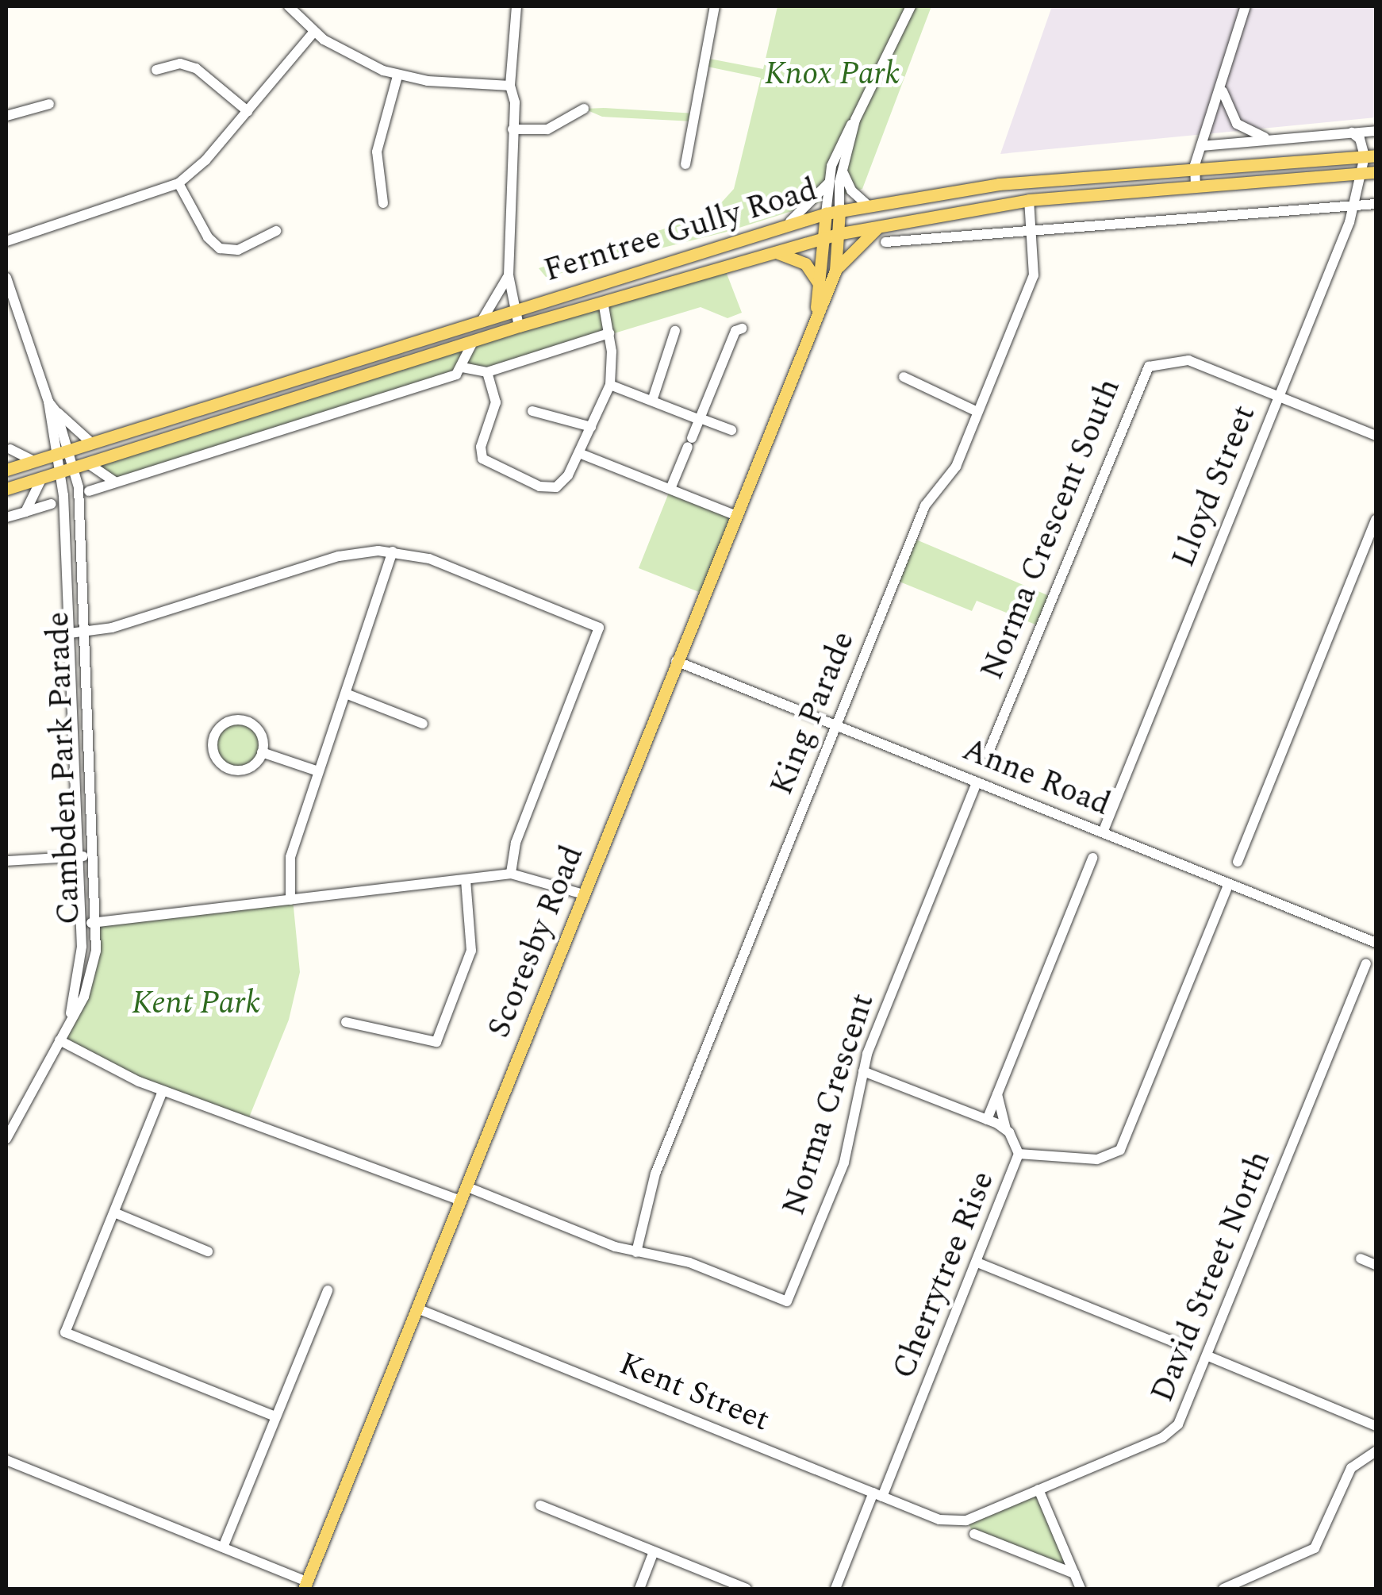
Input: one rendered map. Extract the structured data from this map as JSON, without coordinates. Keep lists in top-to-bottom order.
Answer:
{
  "streets": {
    "main road": ["Ferntree Gully Road", "Scoresby Road"],
    "street": [
      "Lloyd Street",
      "Norma Crescent South",
      "King Parade",
      "Cambden Park Parade",
      "Anne Road",
      "Norma Crescent",
      "Cherrytree Rise",
      "David Street North",
      "Kent Street"
    ]
  },
  "crossings": [
    ["Ferntree Gully Road", "Lloyd Street"],
    ["Ferntree Gully Road", "King Parade"],
    ["Ferntree Gully Road", "Cambden Park Parade"],
    ["Ferntree Gully Road", "Scoresby Road"],
    ["Lloyd Street", "Norma Crescent South"],
    ["Lloyd Street", "Anne Road"],
    ["King Parade", "Anne Road"],
    ["King Parade", "Norma Crescent"],
    ["Anne Road", "Scoresby Road"],
    ["Anne Road", "Norma Crescent"],
    ["Scoresby Road", "Norma Crescent"],
    ["Scoresby Road", "Kent Street"],
    ["Cherrytree Rise", "Kent Street"],
    ["David Street North", "Kent Street"]
  ],
  "parks": ["Knox Park", "Kent Park"]
}
